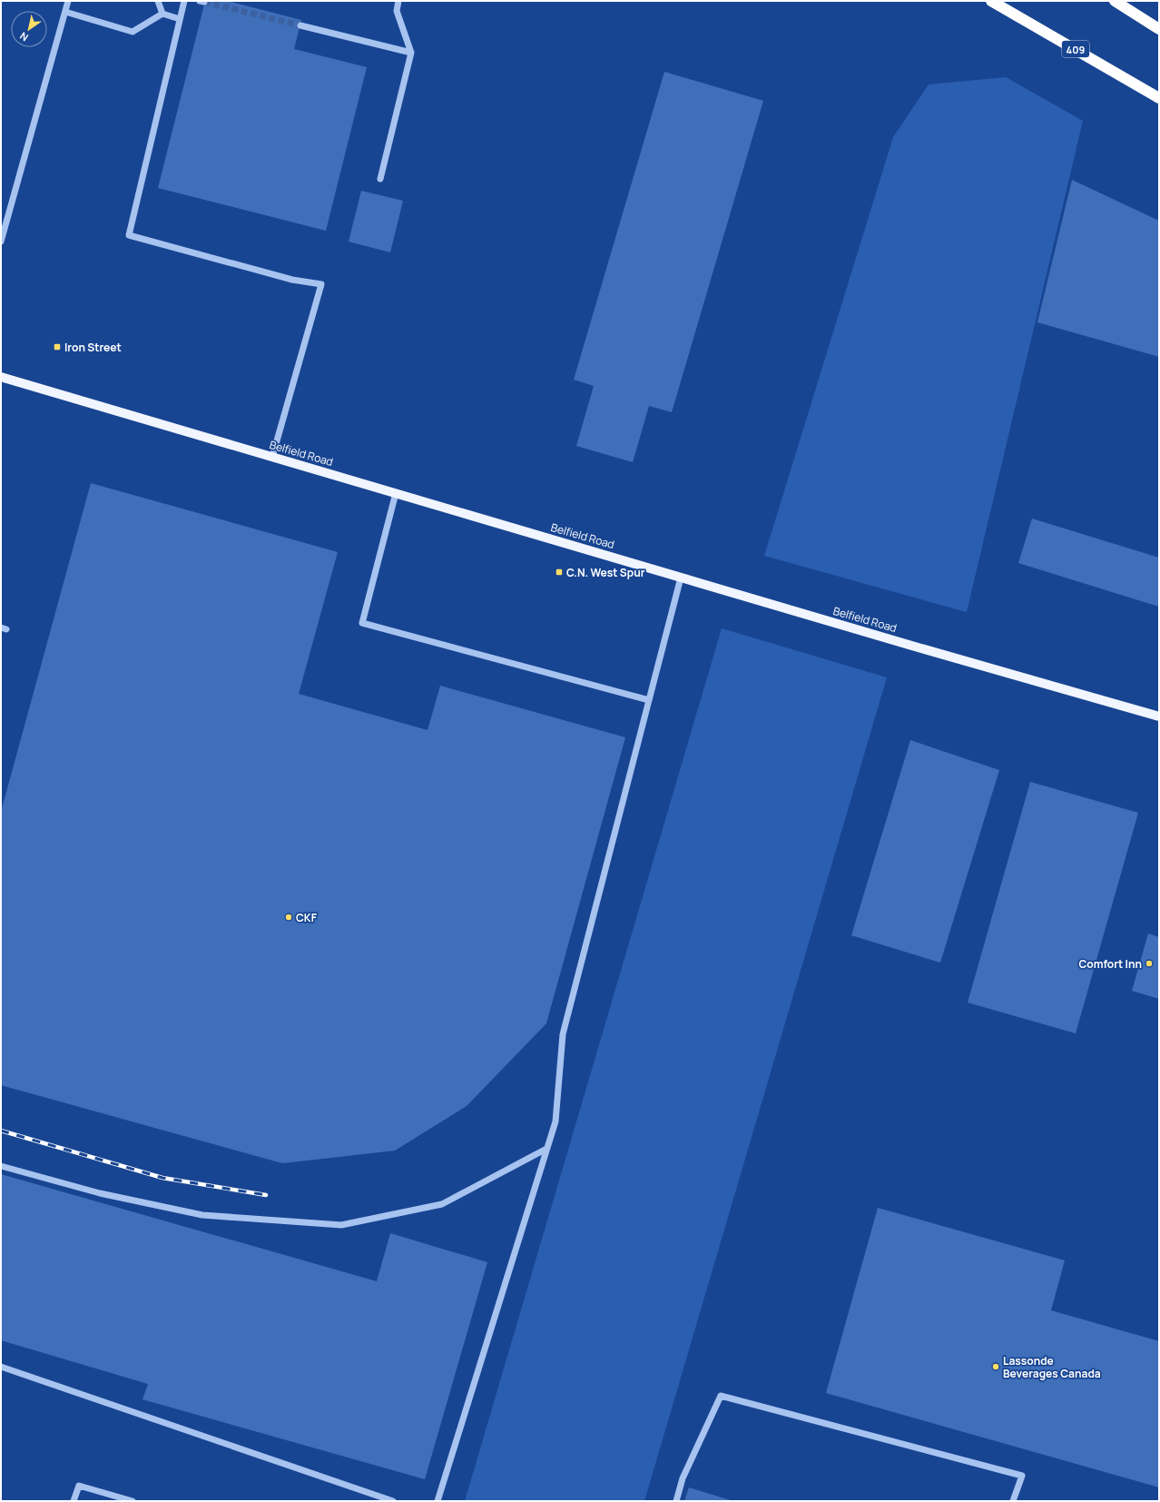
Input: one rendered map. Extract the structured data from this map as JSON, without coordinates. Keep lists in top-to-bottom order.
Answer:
{
  "streets": {
    "highway": ["409"],
    "main road": ["Belfield Road"]
  },
  "places": {
    "transit": ["Iron Street", "C.N. West Spur"],
    "other": ["CKF", "Comfort Inn", "Lassonde Beverages Canada"]
  },
  "north": "bottom left"
}
